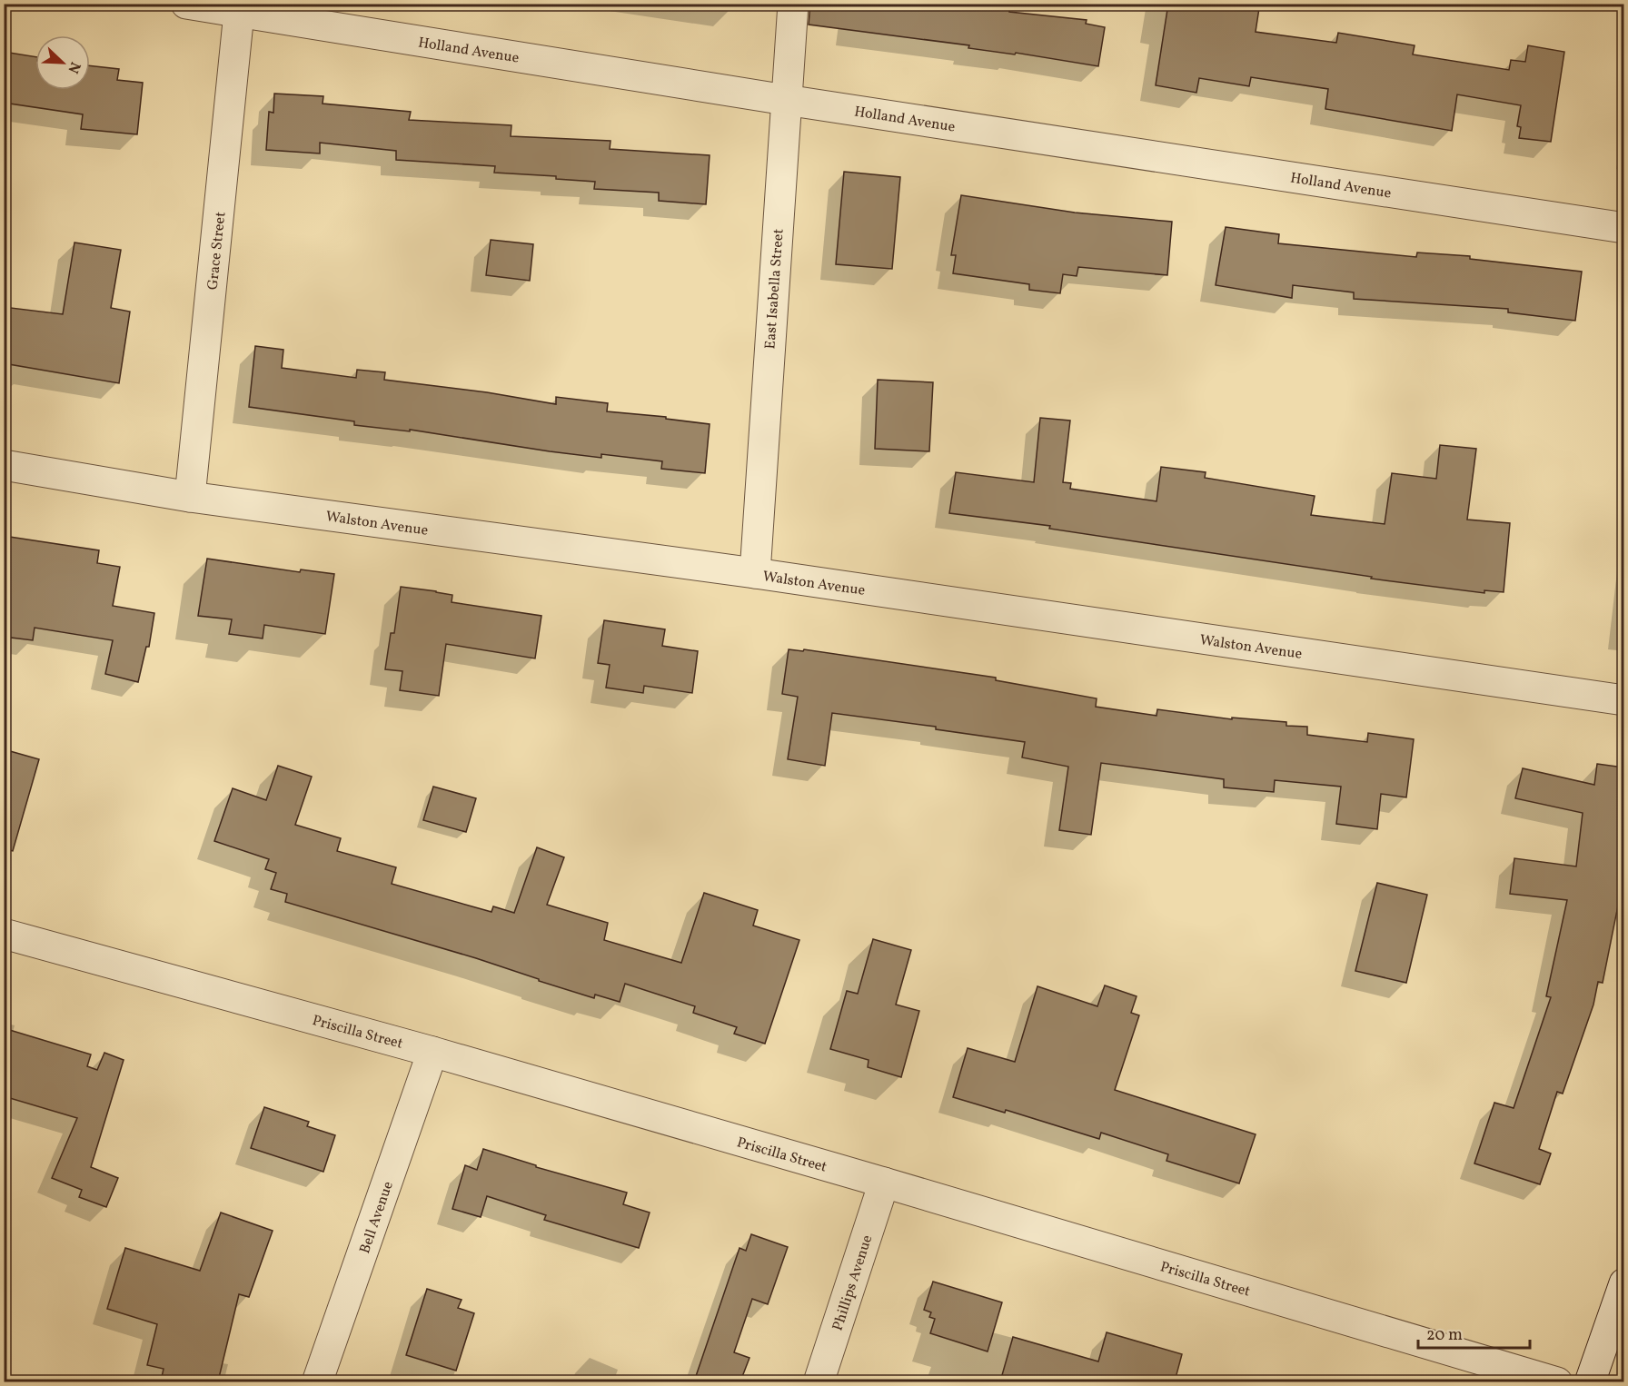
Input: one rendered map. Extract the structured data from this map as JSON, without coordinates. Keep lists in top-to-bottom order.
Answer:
{
  "streets": {
    "street": [
      "Holland Avenue",
      "Grace Street",
      "East Isabella Street",
      "Walston Avenue",
      "Priscilla Street",
      "Bell Avenue",
      "Phillips Avenue"
    ]
  },
  "crossings": [
    ["Holland Avenue", "Grace Street"],
    ["Holland Avenue", "East Isabella Street"],
    ["Grace Street", "Walston Avenue"],
    ["East Isabella Street", "Walston Avenue"],
    ["Priscilla Street", "Bell Avenue"],
    ["Priscilla Street", "Phillips Avenue"]
  ],
  "scale_bar": "20 m",
  "north": "bottom right"
}
